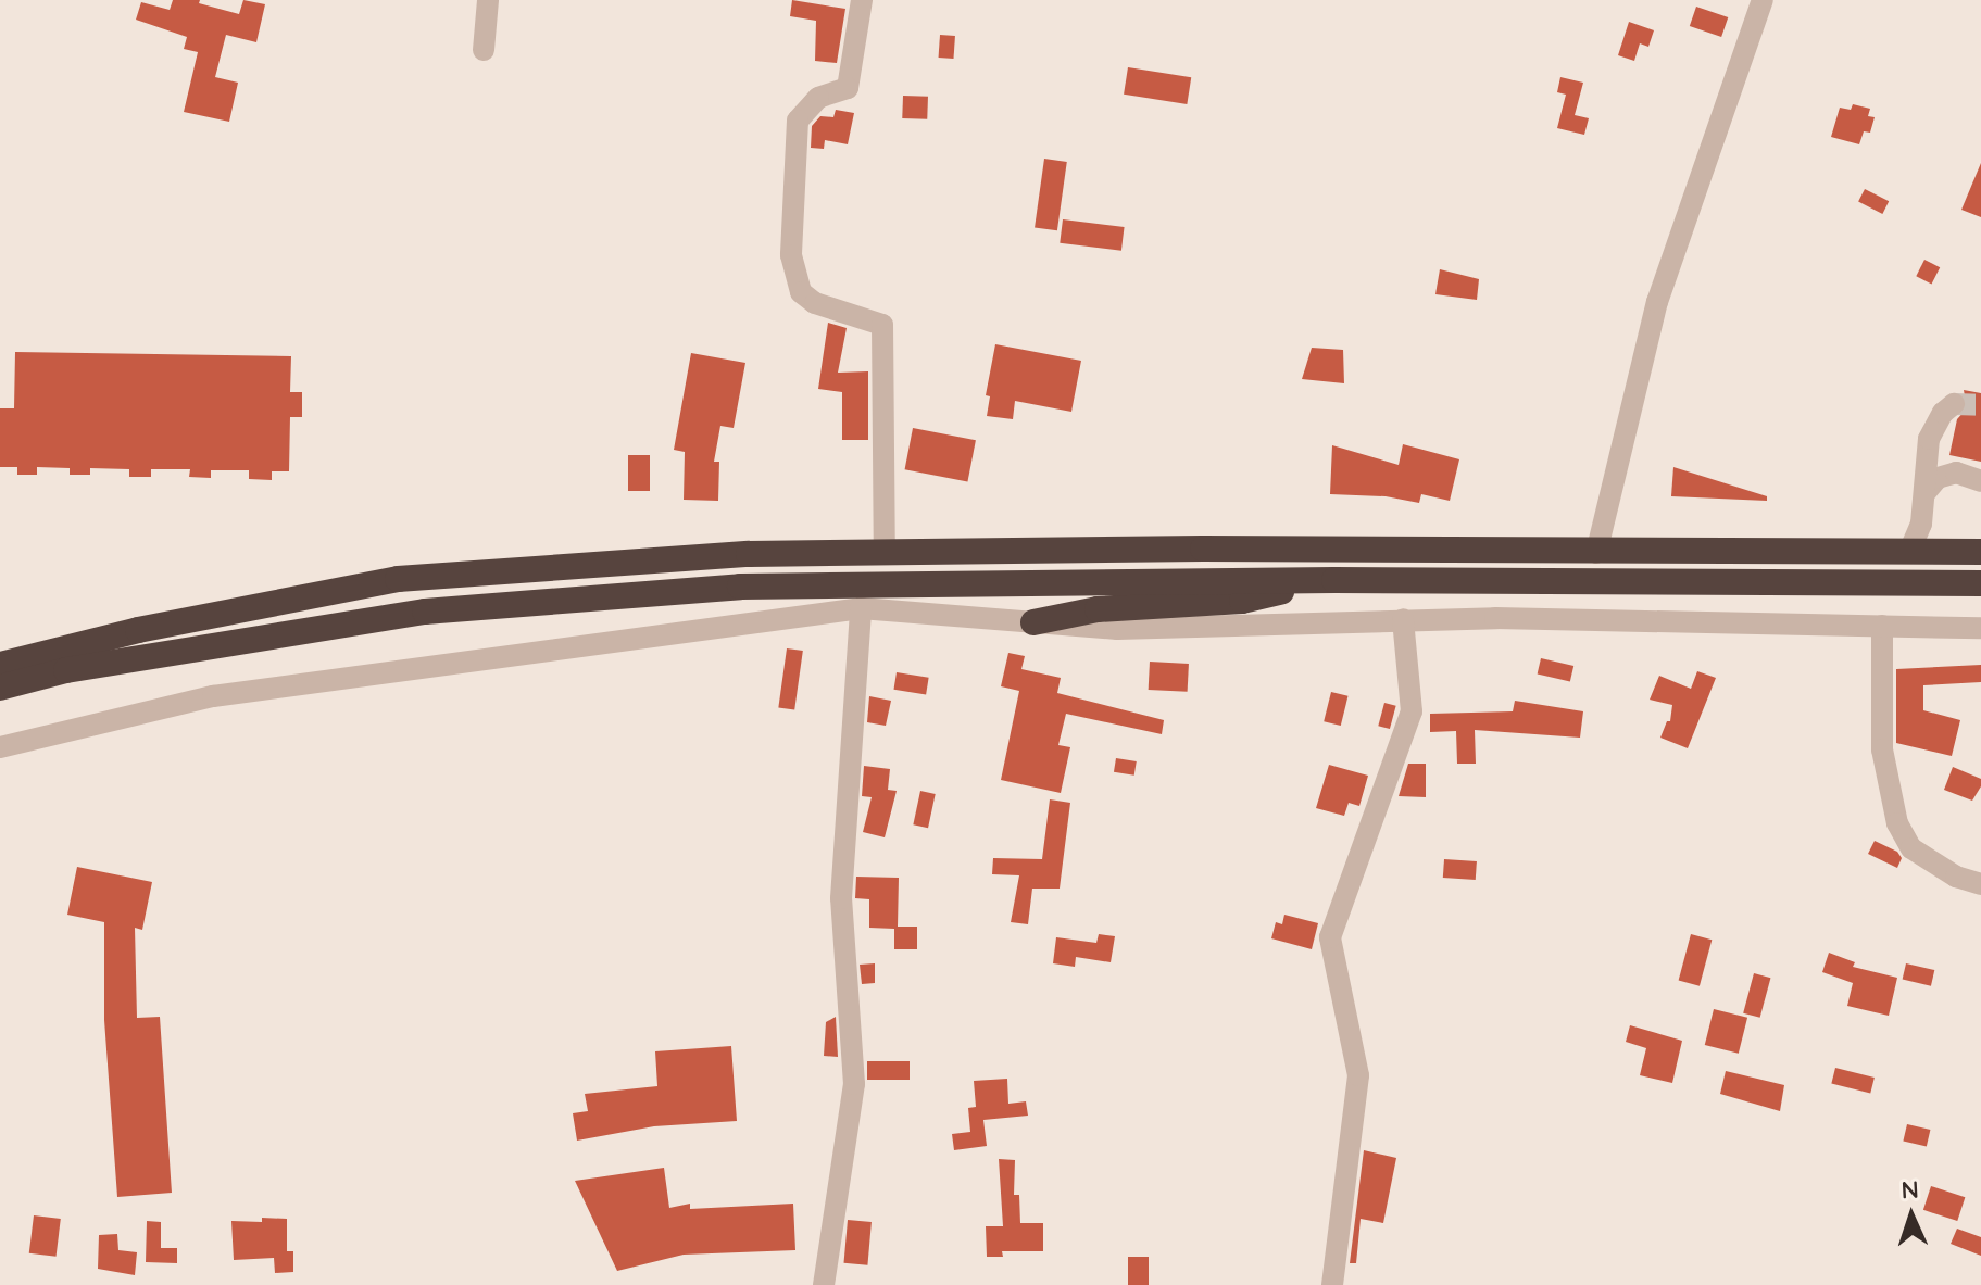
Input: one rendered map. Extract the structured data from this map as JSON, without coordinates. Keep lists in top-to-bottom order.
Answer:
{
  "north": "top"
}
